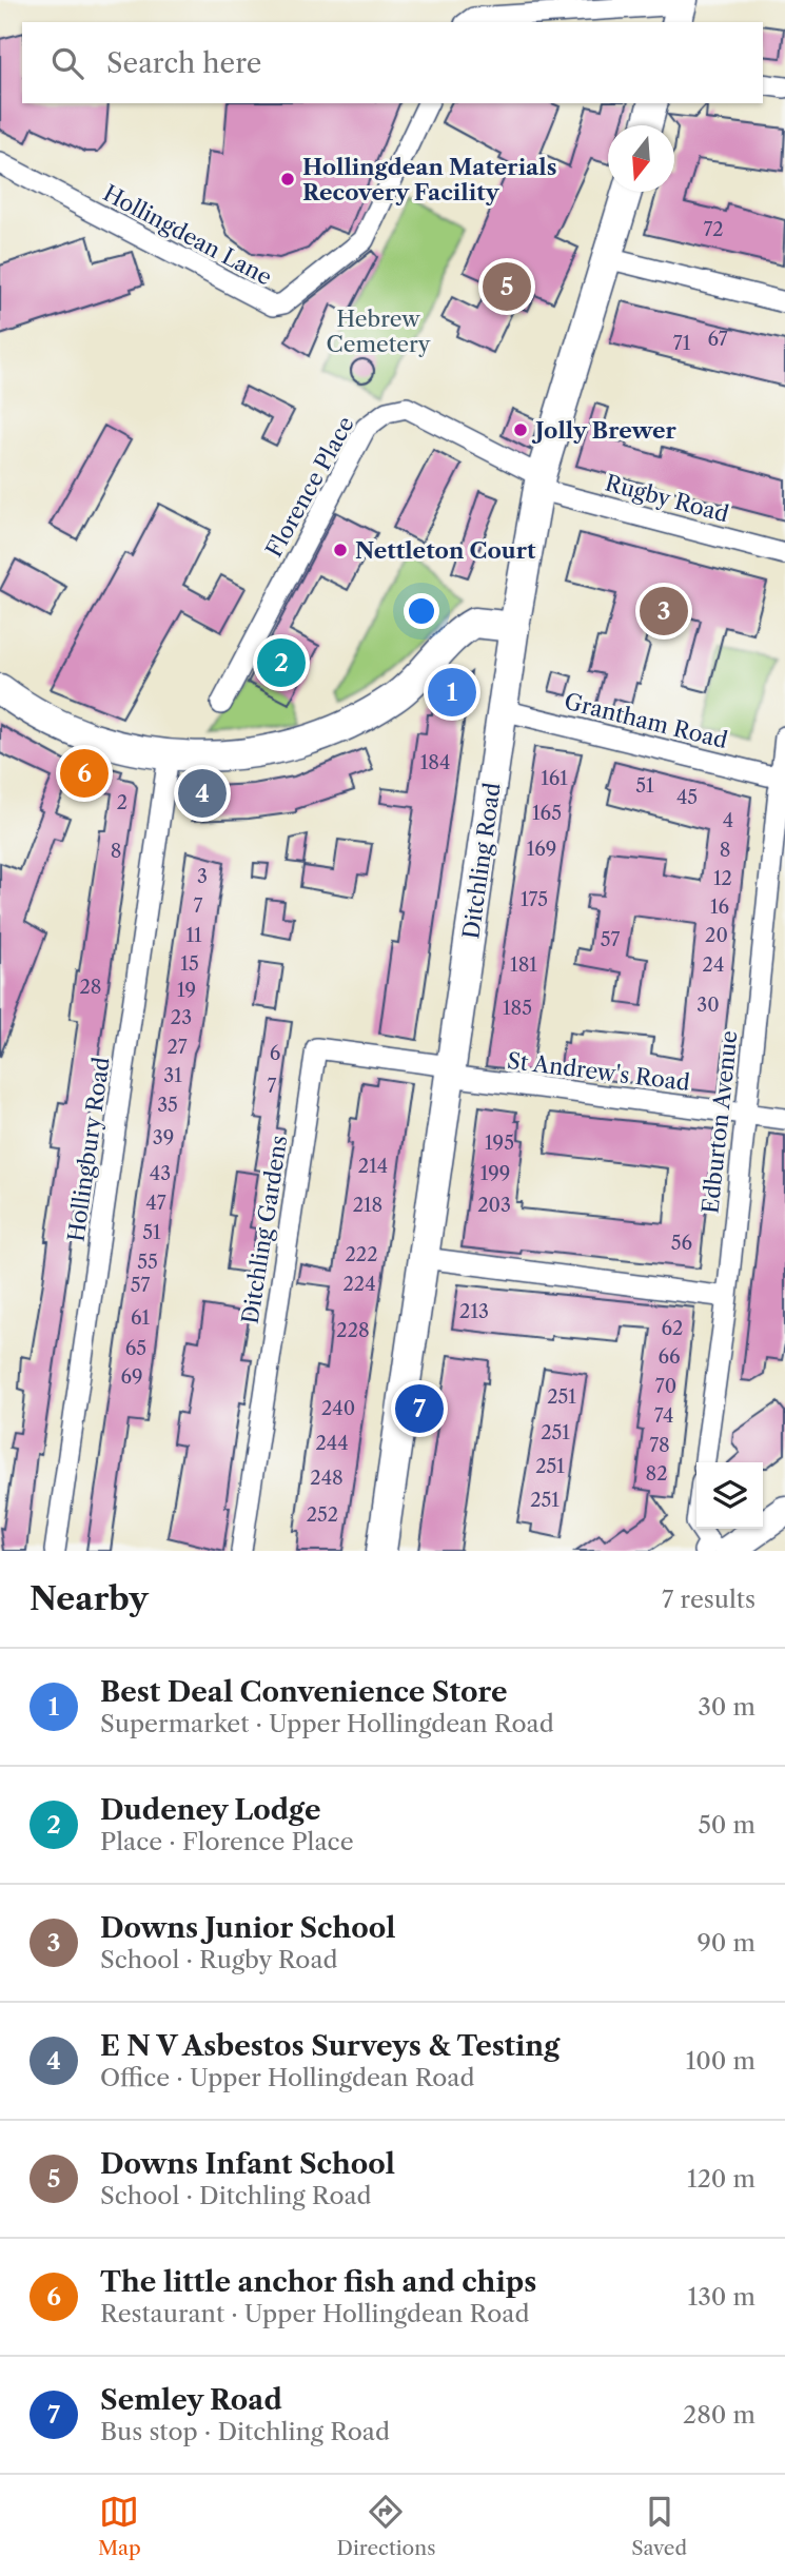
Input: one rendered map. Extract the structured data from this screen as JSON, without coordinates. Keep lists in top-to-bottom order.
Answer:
{
  "streets": {
    "street": [
      "Hollingdean Lane",
      "Florence Place",
      "Rugby Road",
      "Grantham Road",
      "Ditchling Road",
      "St Andrew's Road",
      "Edburton Avenue",
      "Hollingbury Road",
      "Ditchling Gardens"
    ]
  },
  "crossings": [
    ["Florence Place", "Rugby Road"],
    ["Florence Place", "Ditchling Road"],
    ["Rugby Road", "Ditchling Road"],
    ["Grantham Road", "Ditchling Road"],
    ["Grantham Road", "Edburton Avenue"],
    ["Ditchling Road", "St Andrew's Road"],
    ["Ditchling Road", "Ditchling Gardens"],
    ["St Andrew's Road", "Edburton Avenue"],
    ["St Andrew's Road", "Ditchling Gardens"]
  ],
  "parks": ["Hebrew Cemetery"],
  "places": ["Hollingdean Materials Recovery Facility", "Jolly Brewer", "Nettleton Court"],
  "house_numbers": [
    "72",
    "67",
    "71",
    "184",
    "161",
    "51",
    "45",
    "2",
    "165",
    "4",
    "169",
    "8",
    "8",
    "3",
    "12",
    "175",
    "7",
    "16",
    "11",
    "20",
    "57",
    "15",
    "181",
    "24",
    "28",
    "19",
    "30",
    "185",
    "23",
    "27",
    "6",
    "31",
    "7",
    "35",
    "39",
    "195",
    "214",
    "43",
    "199",
    "47",
    "218",
    "203",
    "51",
    "56",
    "222",
    "55",
    "224",
    "57",
    "213",
    "61",
    "62",
    "228",
    "65",
    "66",
    "69",
    "70",
    "251",
    "240",
    "74",
    "251",
    "244",
    "78",
    "251",
    "82",
    "248",
    "251",
    "252"
  ],
  "north": "bottom",
  "page": {
    "search": "Search here",
    "pins": [
      "5",
      "3",
      "2",
      "1",
      "6",
      "4",
      "7"
    ],
    "heading": ["Nearby", "7 results"],
    "list": [
      {
        "mark": "1",
        "name": "Best Deal Convenience Store",
        "note": "Supermarket · Upper Hollingdean Road",
        "value": "30 m"
      },
      {
        "mark": "2",
        "name": "Dudeney Lodge",
        "note": "Place · Florence Place",
        "value": "50 m"
      },
      {
        "mark": "3",
        "name": "Downs Junior School",
        "note": "School · Rugby Road",
        "value": "90 m"
      },
      {
        "mark": "4",
        "name": "E N V Asbestos Surveys & Testing",
        "note": "Office · Upper Hollingdean Road",
        "value": "100 m"
      },
      {
        "mark": "5",
        "name": "Downs Infant School",
        "note": "School · Ditchling Road",
        "value": "120 m"
      },
      {
        "mark": "6",
        "name": "The little anchor fish and chips",
        "note": "Restaurant · Upper Hollingdean Road",
        "value": "130 m"
      },
      {
        "mark": "7",
        "name": "Semley Road",
        "note": "Bus stop · Ditchling Road",
        "value": "280 m"
      }
    ],
    "nav": ["Map", "Directions", "Saved"]
  }
}
